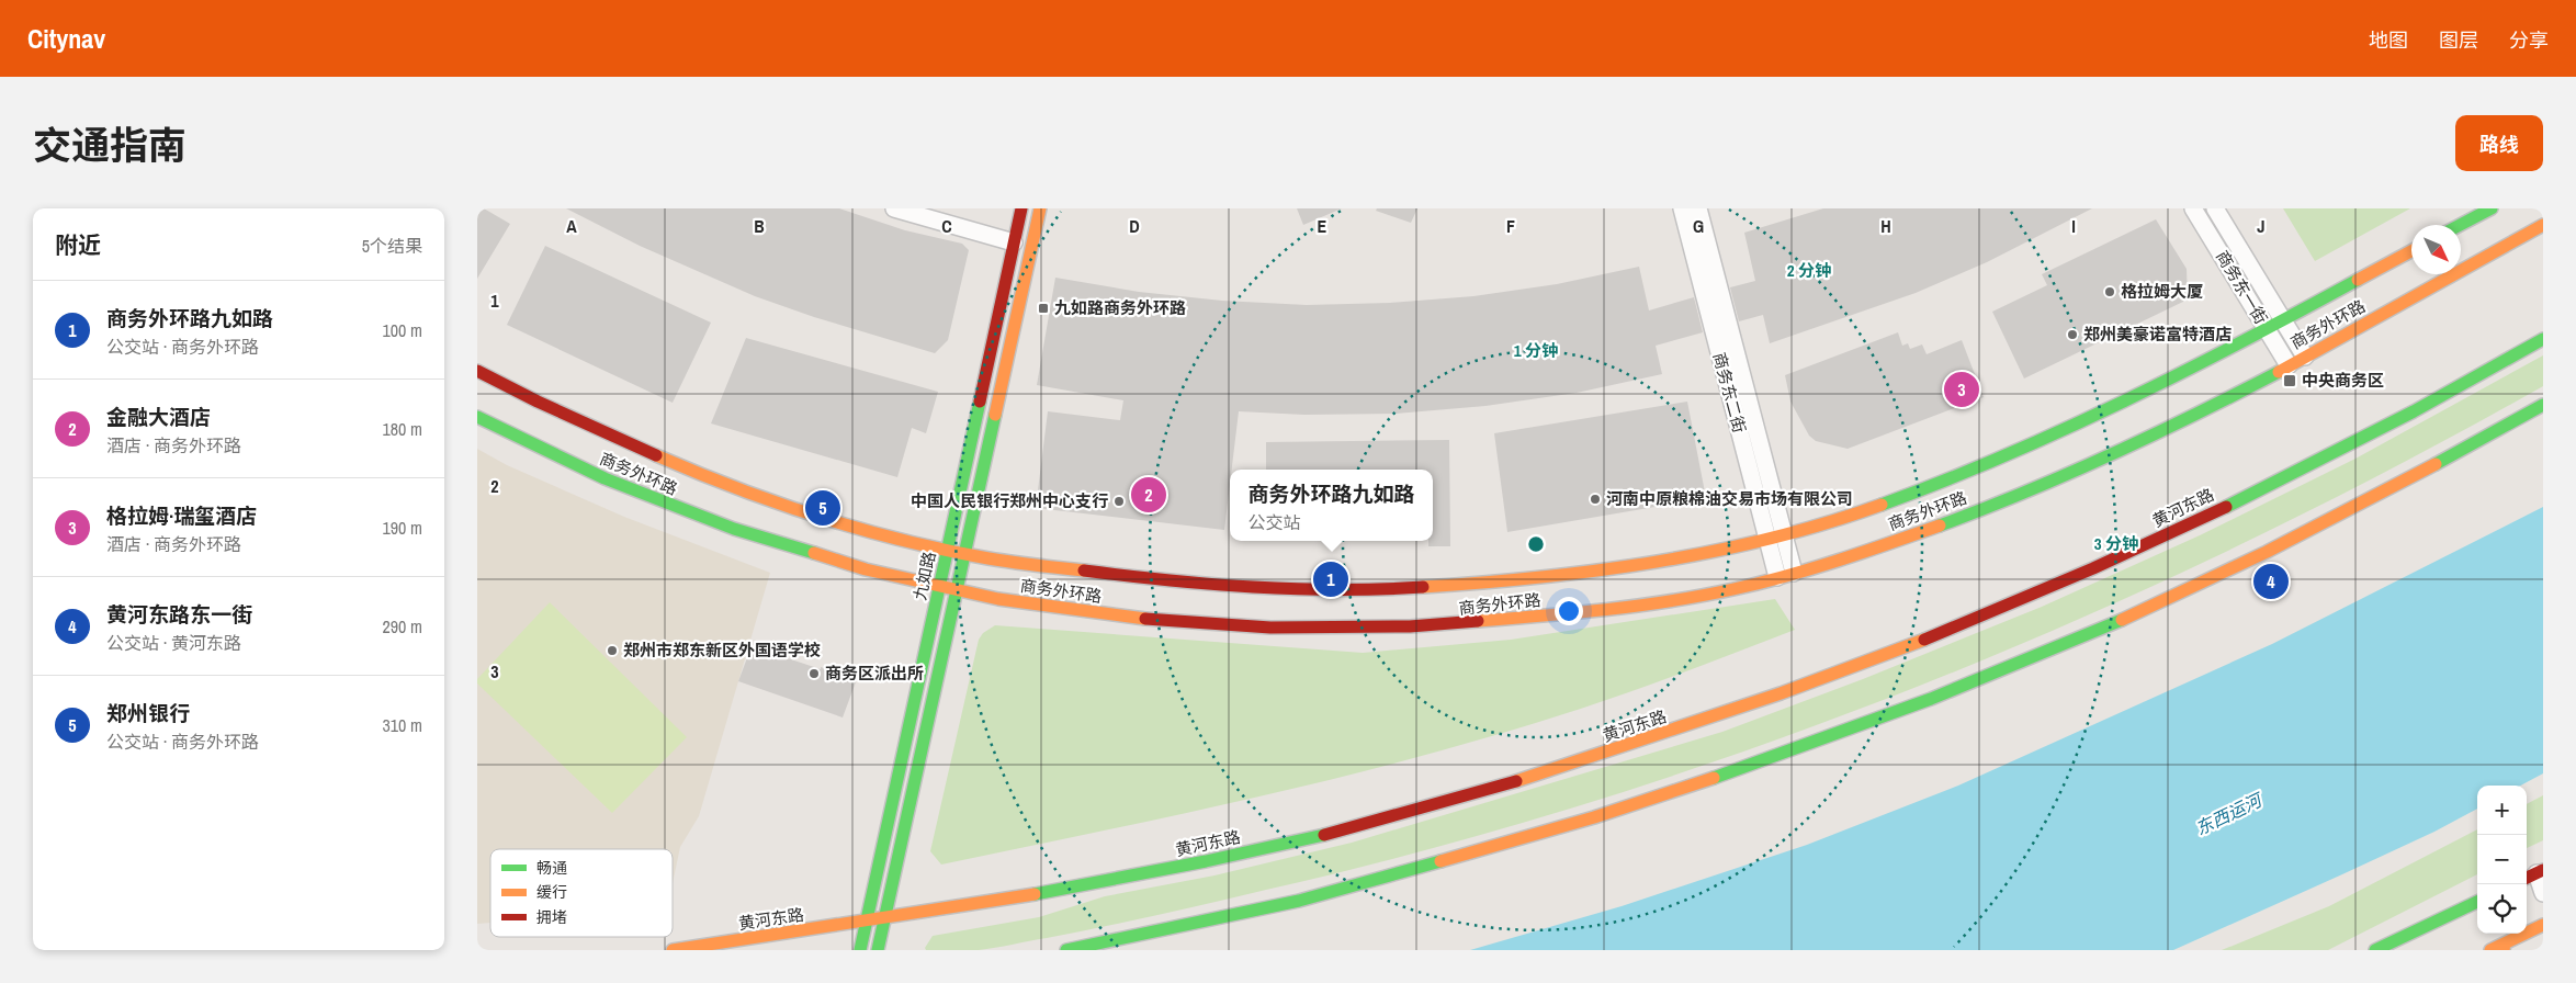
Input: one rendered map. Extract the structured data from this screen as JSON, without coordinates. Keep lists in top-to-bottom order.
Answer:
{
  "streets": {
    "street": [
      "商务东一街",
      "商务外环路",
      "商务东二街",
      "黄河东路",
      "九如路"
    ]
  },
  "crossings": [
    ["商务东一街", "商务外环路"],
    ["商务外环路", "商务东二街"],
    ["商务外环路", "九如路"],
    ["黄河东路", "九如路"]
  ],
  "water": ["东西运河"],
  "places": {
    "other": [
      "格拉姆大厦",
      "郑州美豪诺富特酒店",
      "河南中原粮棉油交易市场有限公司",
      "中国人民银行郑州中心支行",
      "郑州市郑东新区外国语学校",
      "商务区派出所"
    ],
    "transit": ["九如路商务外环路", "中央商务区"]
  },
  "legend": ["畅通", "缓行", "拥堵"],
  "north": "bottom right",
  "page": {
    "header": "Citynav",
    "nav": ["地图", "图层", "分享"],
    "title": "交通指南",
    "buttons": "路线",
    "heading": ["附近", "5个结果"],
    "list": [
      {
        "mark": "1",
        "name": "商务外环路九如路",
        "note": "公交站 · 商务外环路",
        "value": "100 m"
      },
      {
        "mark": "2",
        "name": "金融大酒店",
        "note": "酒店 · 商务外环路",
        "value": "180 m"
      },
      {
        "mark": "3",
        "name": "格拉姆·瑞玺酒店",
        "note": "酒店 · 商务外环路",
        "value": "190 m"
      },
      {
        "mark": "4",
        "name": "黄河东路东一街",
        "note": "公交站 · 黄河东路",
        "value": "290 m"
      },
      {
        "mark": "5",
        "name": "郑州银行",
        "note": "公交站 · 商务外环路",
        "value": "310 m"
      }
    ],
    "pins": [
      "3",
      "2",
      "5",
      "1",
      "4"
    ],
    "popup": ["商务外环路九如路", "公交站"],
    "map_buttons": ["+", "−"]
  },
  "grid": {
    "columns": [
      "A",
      "B",
      "C",
      "D",
      "E",
      "F",
      "G",
      "H",
      "I",
      "J"
    ],
    "rows": ["1", "2", "3"]
  },
  "rings": ["2 分钟", "1 分钟", "3 分钟"]
}
